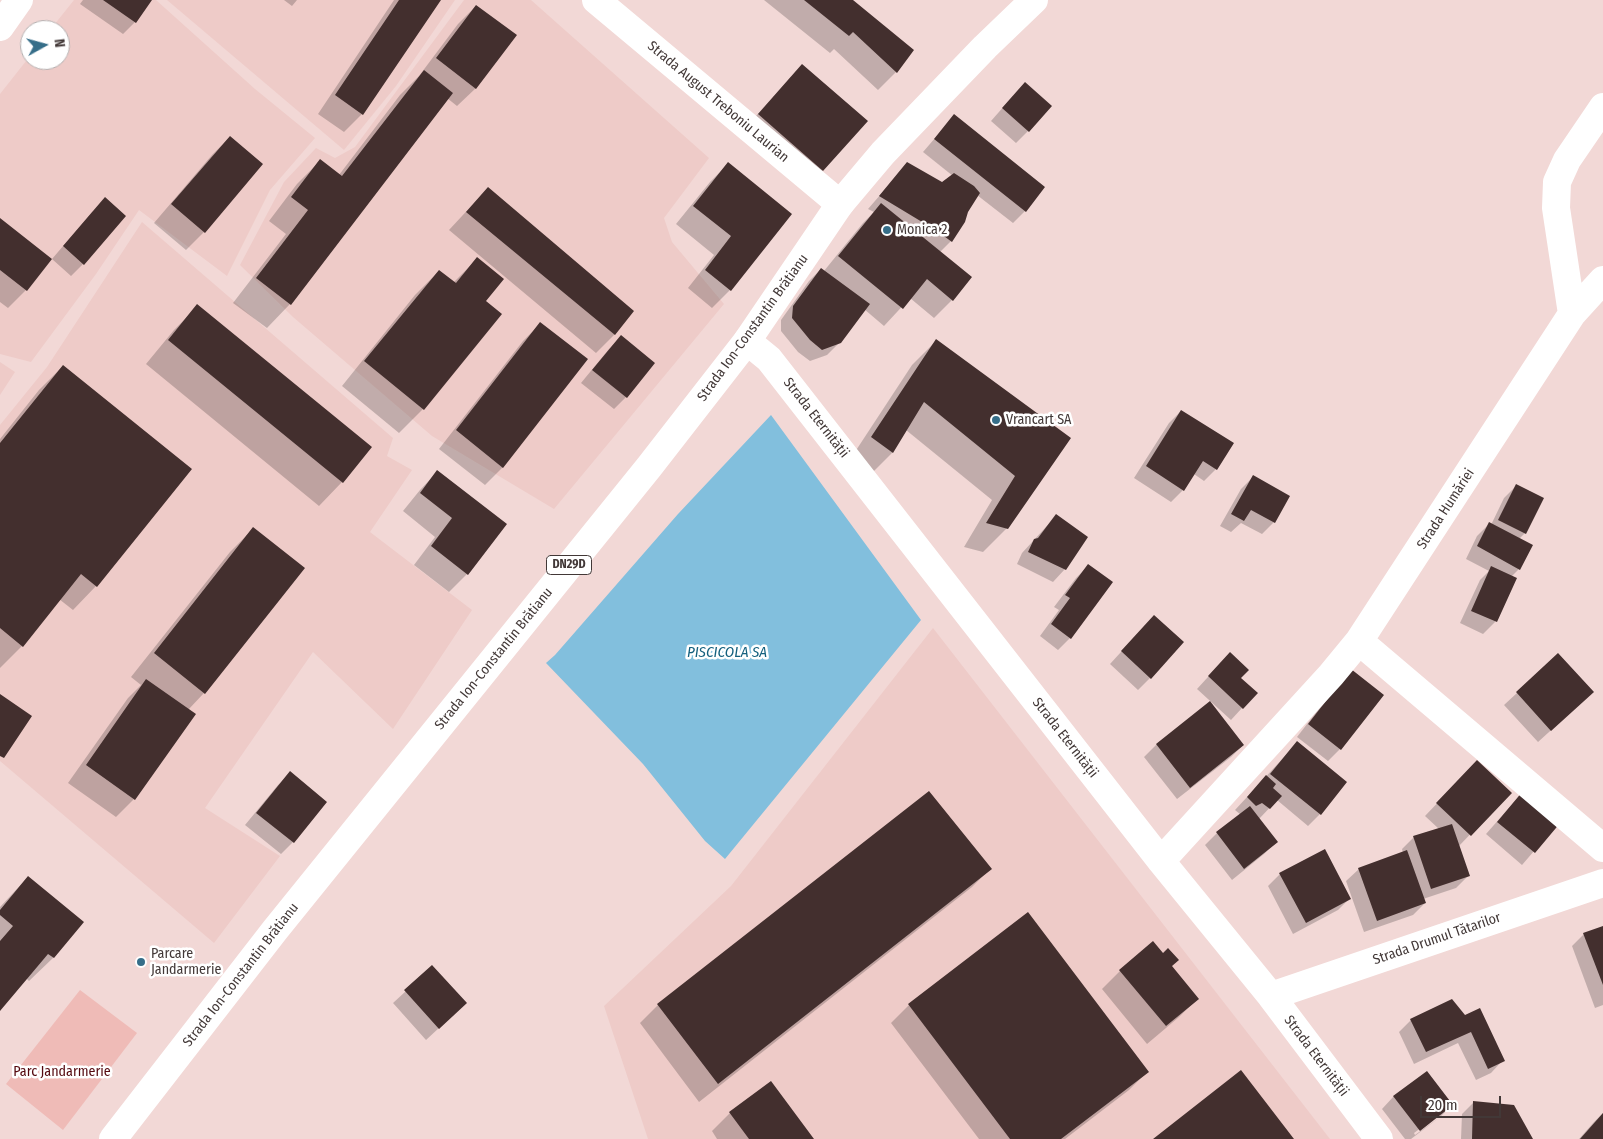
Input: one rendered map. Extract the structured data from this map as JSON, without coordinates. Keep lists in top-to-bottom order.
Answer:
{
  "streets": {
    "street": [
      "Strada August Treboniu Laurian",
      "Strada Ion-Constantin Brătianu",
      "Strada Eternității",
      "Strada Humăriei",
      "DN29D",
      "Strada Drumul Tătarilor"
    ]
  },
  "crossings": [
    ["Strada August Treboniu Laurian", "Strada Ion-Constantin Brătianu"],
    ["Strada Ion-Constantin Brătianu", "Strada Eternității"],
    ["Strada Eternității", "Strada Humăriei"],
    ["Strada Eternității", "Strada Drumul Tătarilor"]
  ],
  "water": ["PISCICOLA SA"],
  "parks": ["Parc Jandarmerie"],
  "places": ["Monica 2", "Vrancart SA", "Parcare Jandarmerie"],
  "scale_bar": "20 m",
  "north": "right"
}
